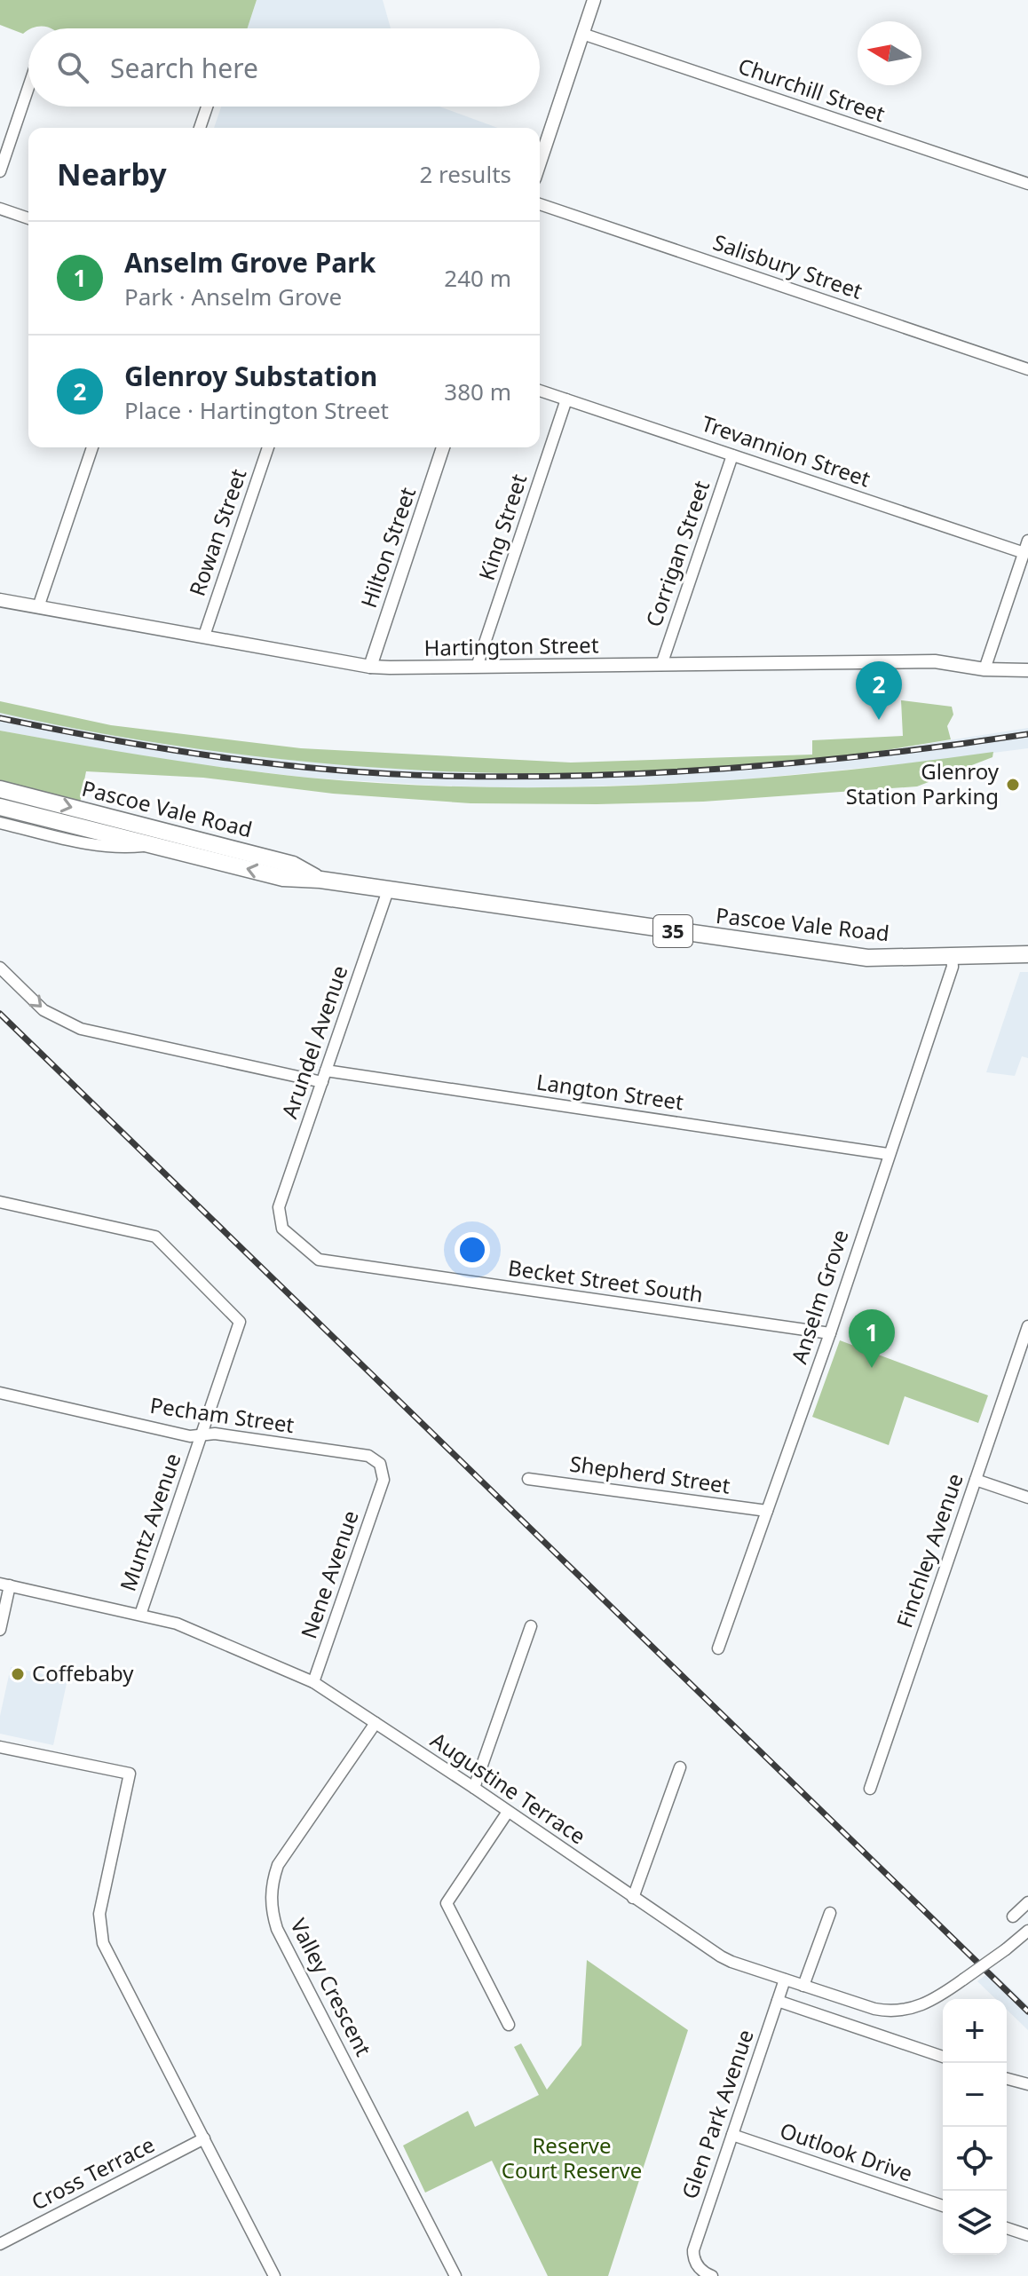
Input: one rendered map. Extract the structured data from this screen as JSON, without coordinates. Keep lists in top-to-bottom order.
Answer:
{
  "streets": {
    "main road": ["Pascoe Vale Road", "35"],
    "street": [
      "Churchill Street",
      "Salisbury Street",
      "Trevannion Street",
      "King Street",
      "Rowan Street",
      "Hilton Street",
      "Corrigan Street",
      "Hartington Street",
      "Arundel Avenue",
      "Langton Street",
      "Becket Street South",
      "Anselm Grove",
      "Pecham Street",
      "Shepherd Street",
      "Muntz Avenue",
      "Finchley Avenue",
      "Nene Avenue",
      "Augustine Terrace",
      "Valley Crescent",
      "Glen Park Avenue",
      "Outlook Drive",
      "Cross Terrace"
    ]
  },
  "crossings": [
    ["Trevannion Street", "King Street"],
    ["Trevannion Street", "Corrigan Street"],
    ["King Street", "Hartington Street"],
    ["Rowan Street", "Hartington Street"],
    ["Hilton Street", "Hartington Street"],
    ["Corrigan Street", "Hartington Street"],
    ["Pascoe Vale Road", "Arundel Avenue"],
    ["Pascoe Vale Road", "Anselm Grove"],
    ["Arundel Avenue", "Langton Street"],
    ["Arundel Avenue", "Becket Street South"],
    ["Langton Street", "Anselm Grove"],
    ["Becket Street South", "Anselm Grove"],
    ["Anselm Grove", "Shepherd Street"],
    ["Pecham Street", "Muntz Avenue"],
    ["Pecham Street", "Nene Avenue"],
    ["Muntz Avenue", "Augustine Terrace"],
    ["Nene Avenue", "Augustine Terrace"],
    ["Augustine Terrace", "Valley Crescent"],
    ["Augustine Terrace", "Glen Park Avenue"],
    ["Glen Park Avenue", "Outlook Drive"]
  ],
  "one_way": ["Langton Street"],
  "parks": ["Reserve Court Reserve"],
  "places": ["Glenroy Station Parking", "Coffebaby"],
  "north": "left",
  "page": {
    "search": "Search here",
    "heading": ["Nearby", "2 results"],
    "list": [
      {
        "mark": "1",
        "name": "Anselm Grove Park",
        "note": "Park · Anselm Grove",
        "value": "240 m"
      },
      {
        "mark": "2",
        "name": "Glenroy Substation",
        "note": "Place · Hartington Street",
        "value": "380 m"
      }
    ],
    "pins": ["2", "1"],
    "map_buttons": ["+", "−"]
  }
}
